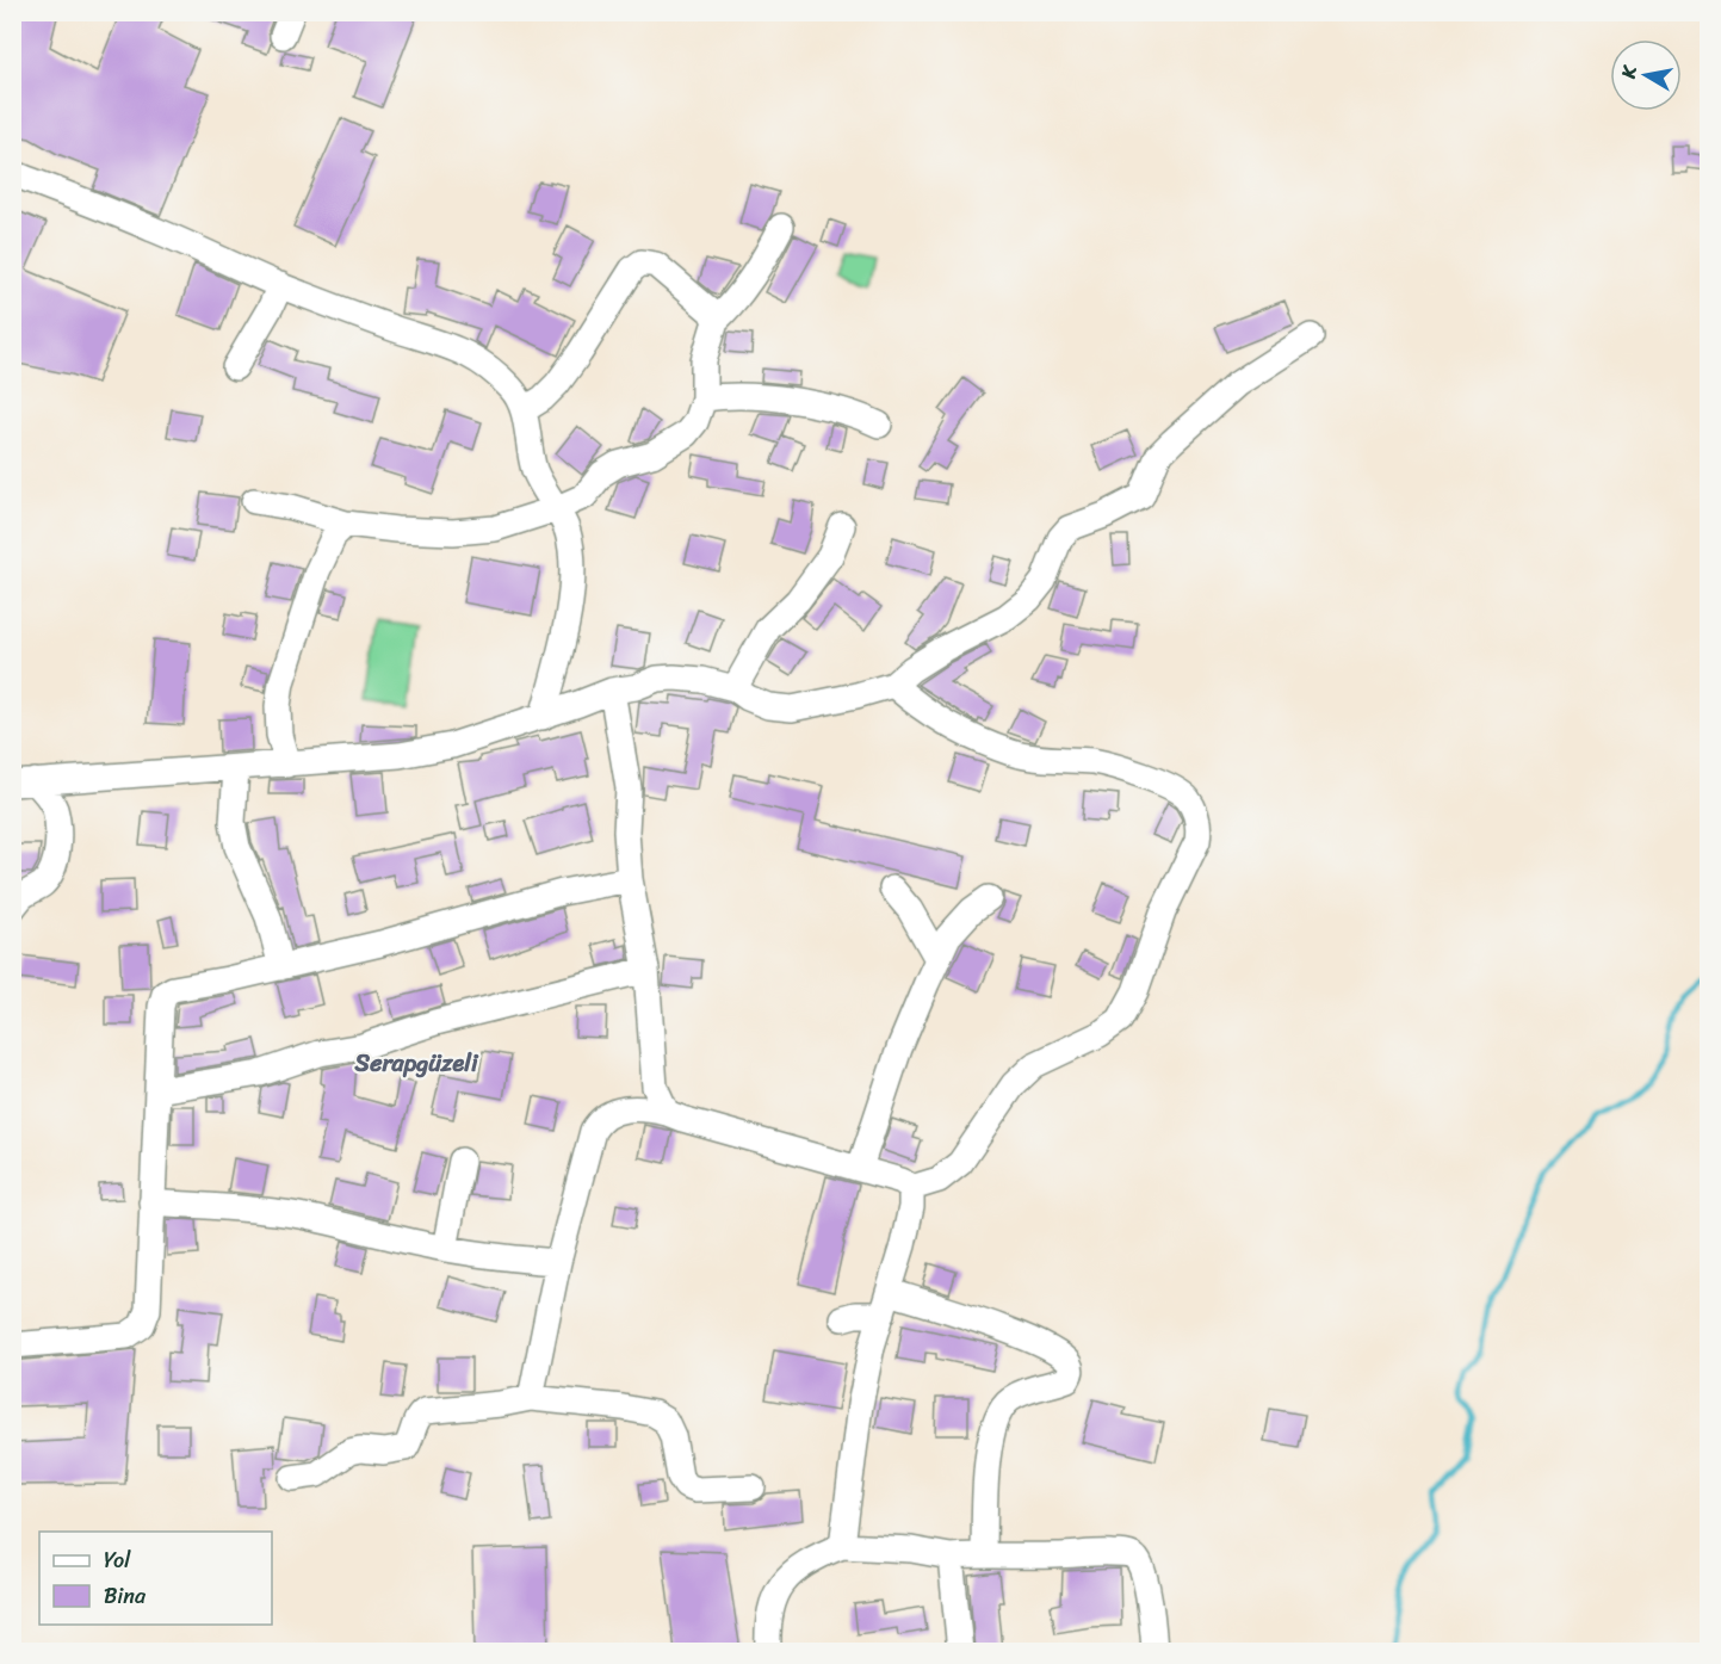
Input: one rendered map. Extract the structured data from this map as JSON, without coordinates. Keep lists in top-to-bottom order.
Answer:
{
  "districts": ["Serapgüzeli"],
  "legend": ["Yol", "Bina"],
  "north": "left"
}
